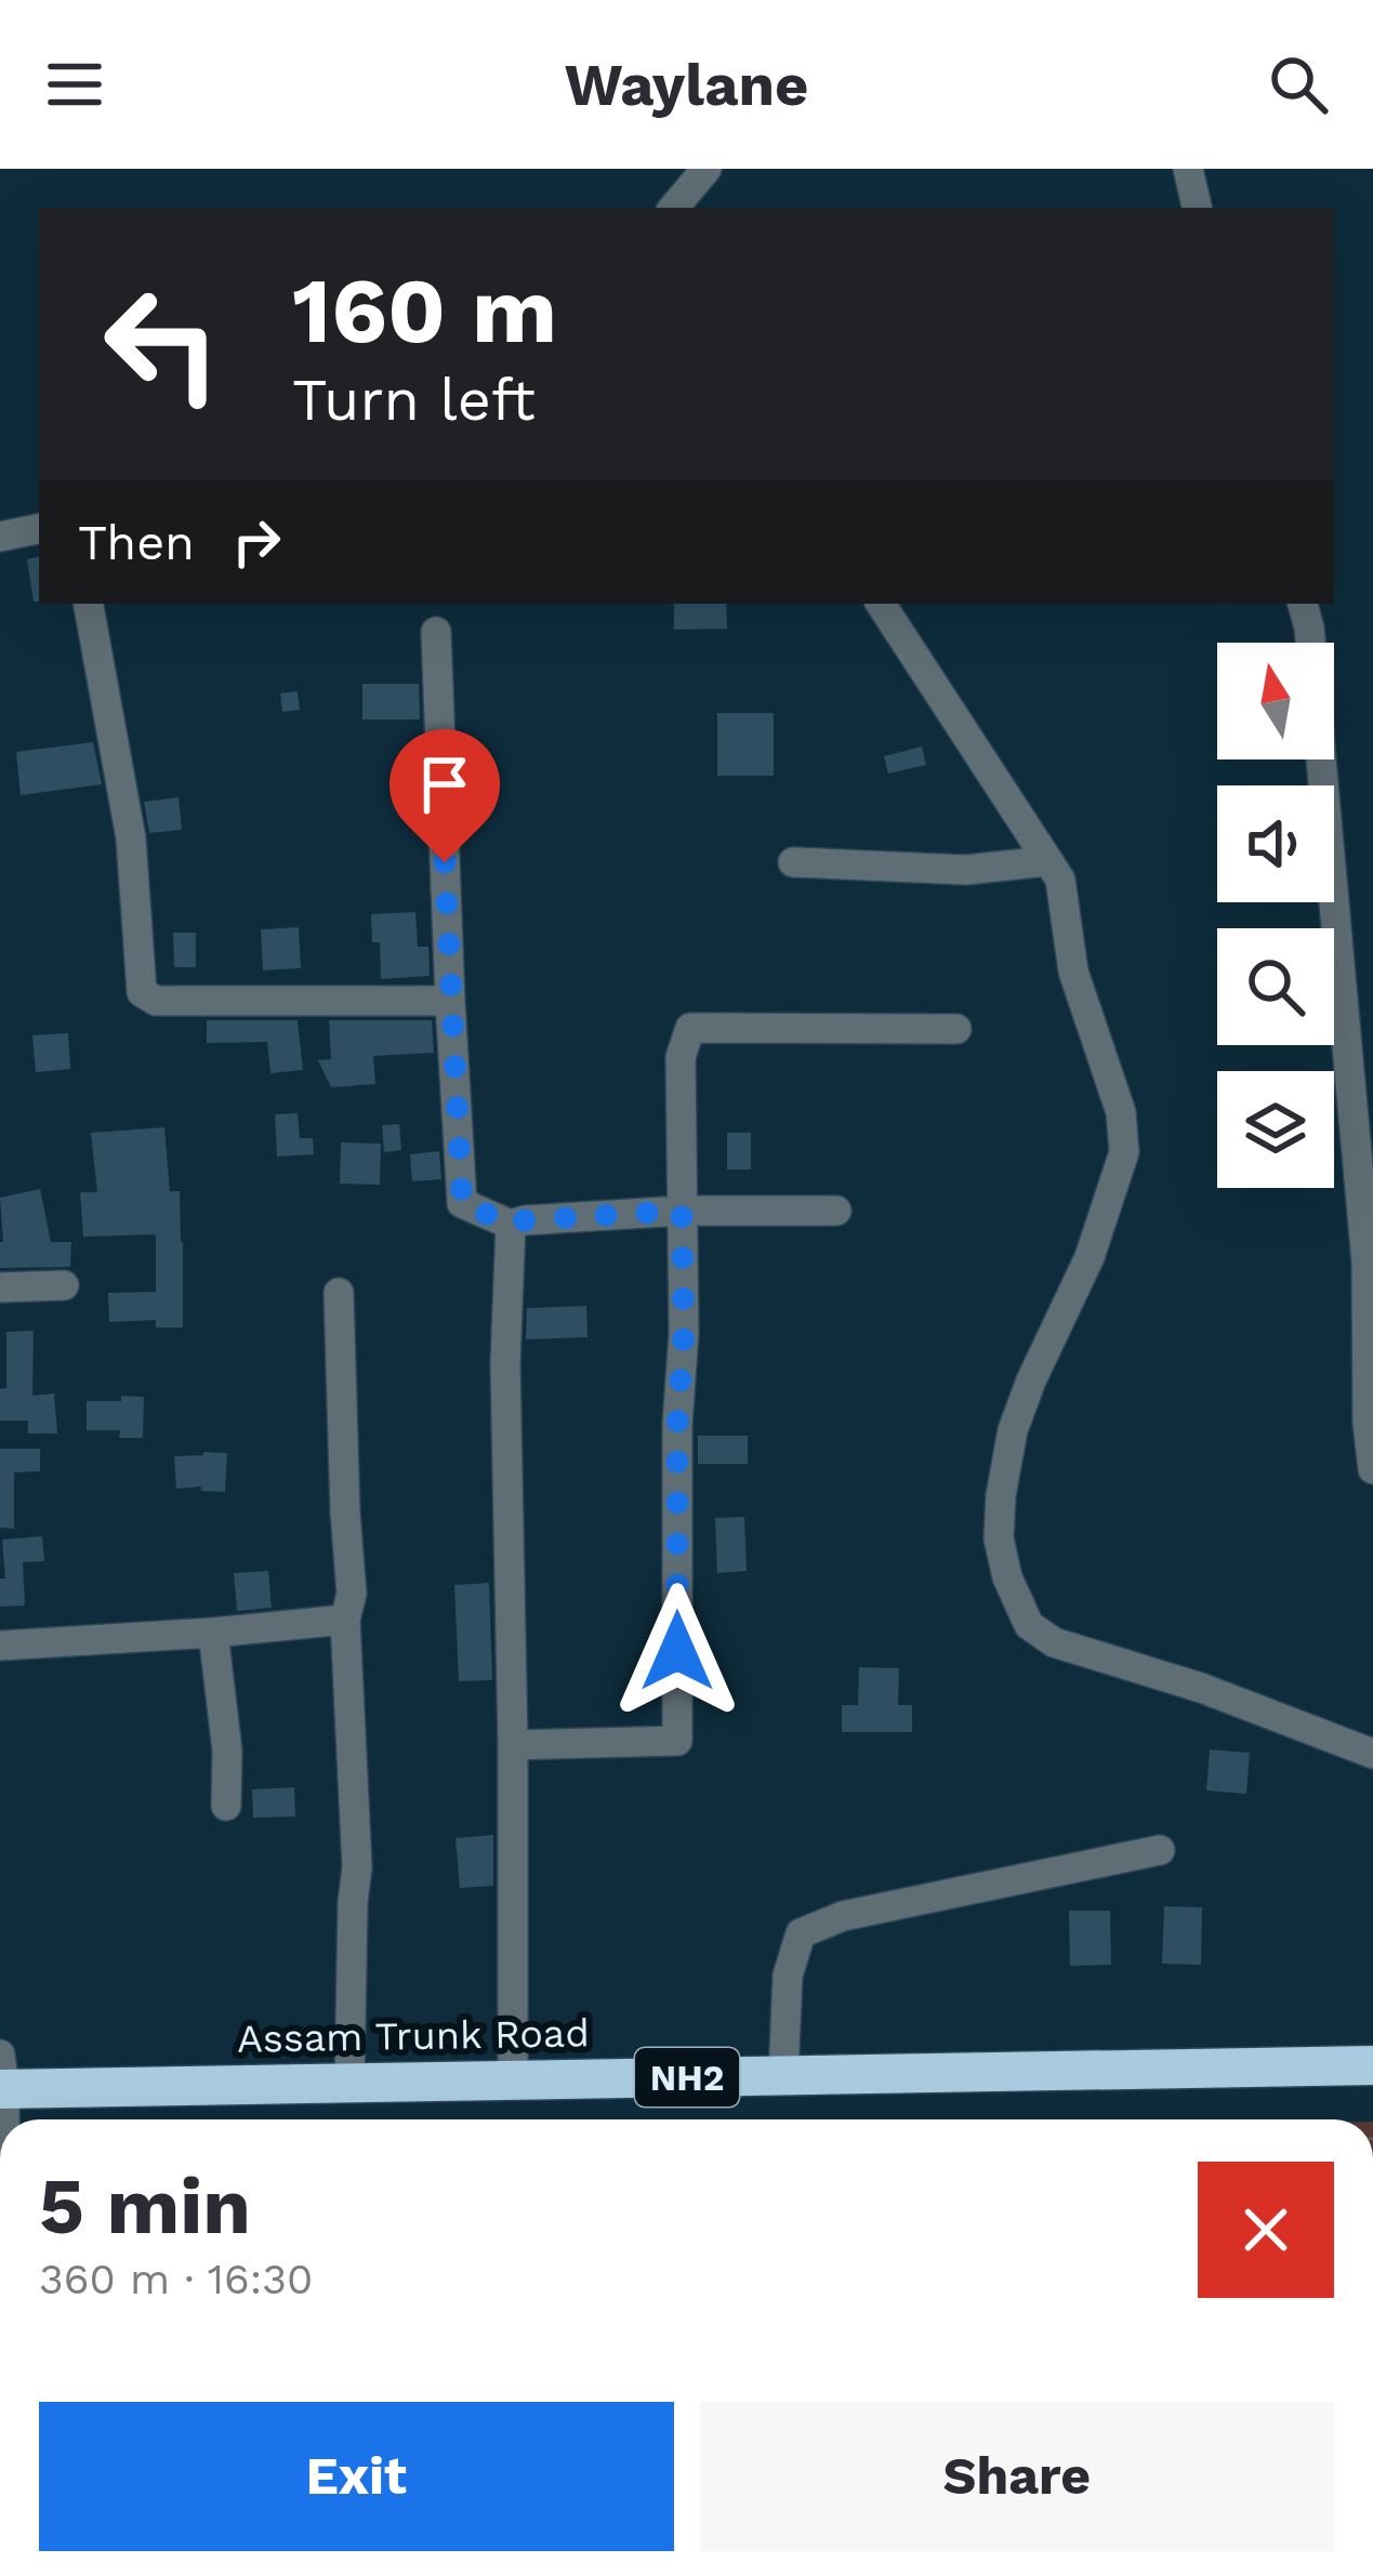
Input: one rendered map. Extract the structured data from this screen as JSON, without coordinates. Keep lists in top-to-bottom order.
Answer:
{
  "streets": {
    "highway": ["Assam Trunk Road", "NH2"]
  },
  "north": "top",
  "page": {
    "header": "Waylane",
    "turn": ["160 m", "Turn left"],
    "then": "Then",
    "heading": ["5 min", "360 m · 16:30"],
    "buttons": ["Exit", "Share"]
  }
}
